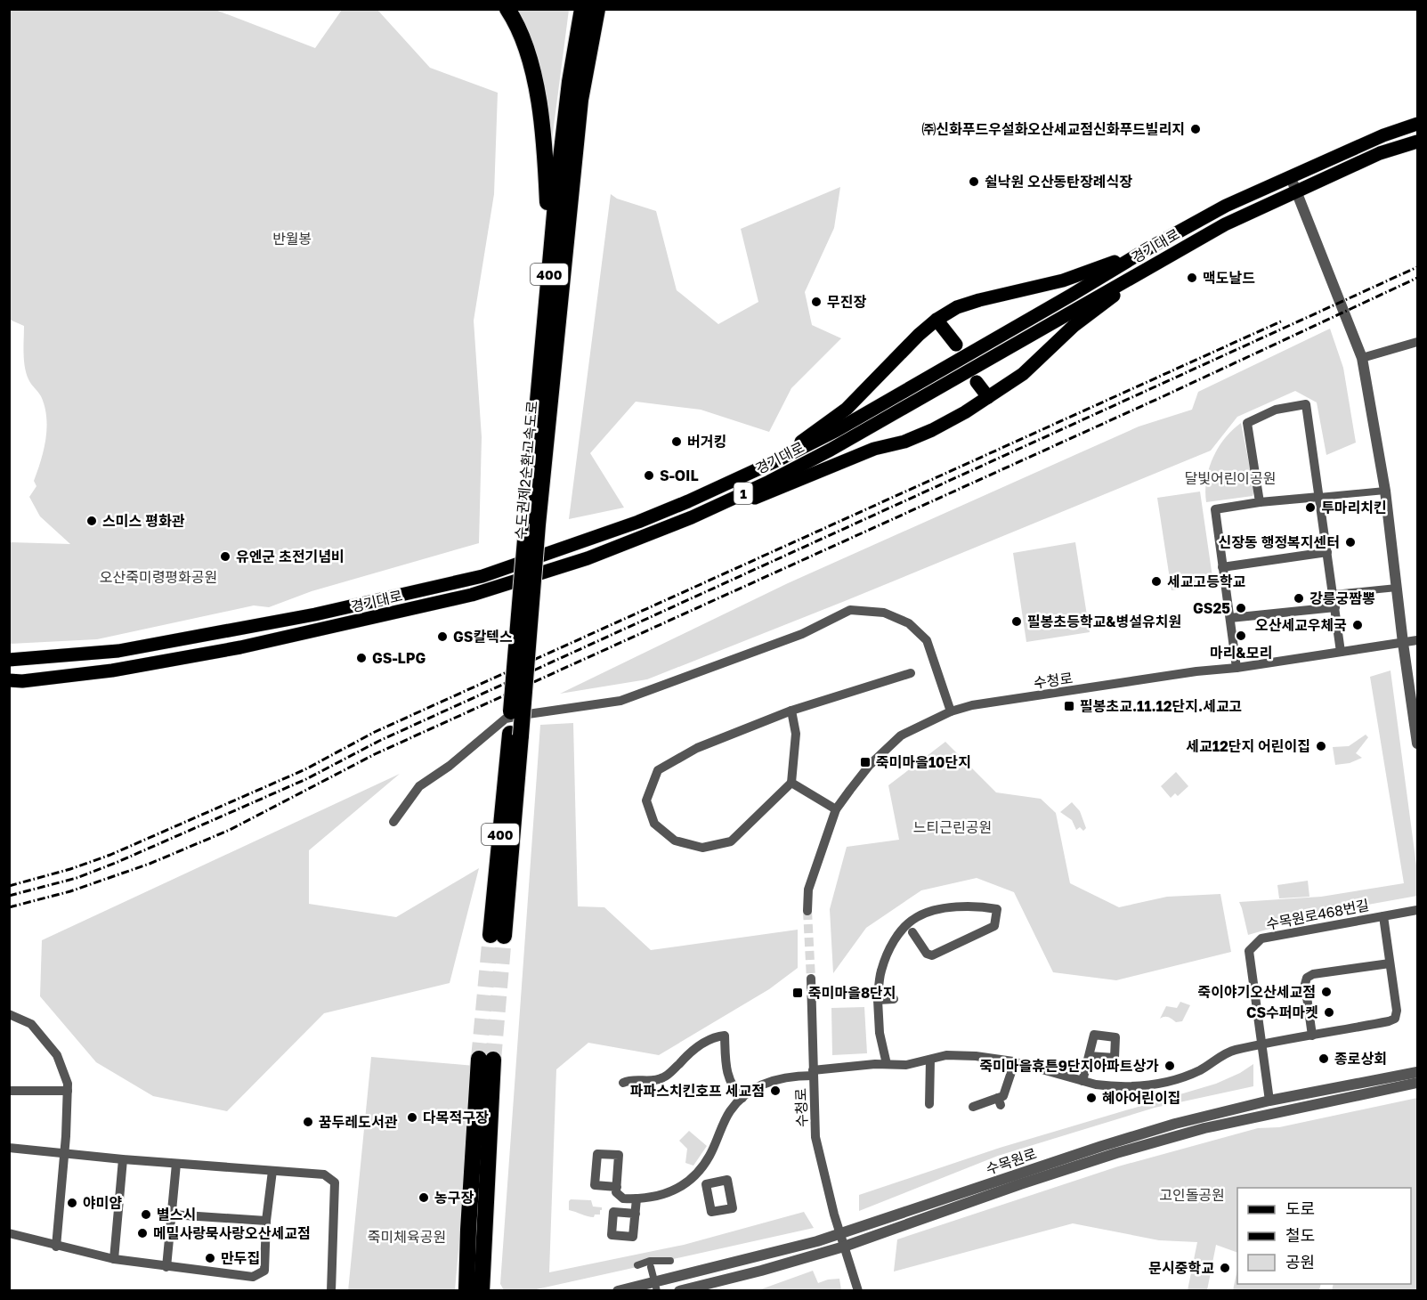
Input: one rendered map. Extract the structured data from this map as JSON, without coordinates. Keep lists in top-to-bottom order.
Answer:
{
  "streets": {
    "highway": ["400", "수도권제2순환고속도로"],
    "main road": ["경기대로", "1"],
    "street": ["수청로", "수목원로468번길", "수목원로"]
  },
  "crossings": [
    ["수청로", "수목원로"],
    ["수목원로468번길", "수목원로"]
  ],
  "parks": [
    "반월봉",
    "달빛어린이공원",
    "오산죽미령평화공원",
    "느티근린공원",
    "고인돌공원",
    "죽미체육공원"
  ],
  "places": {
    "other": [
      "㈜신화푸드우설화오산세교점신화푸드빌리지",
      "쉴낙원 오산동탄장례식장",
      "맥도날드",
      "무진장",
      "버거킹",
      "S-OIL",
      "투마리치킨",
      "스미스 평화관",
      "신장동 행정복지센터",
      "유엔군 초전기념비",
      "세교고등학교",
      "강릉궁짬뽕",
      "GS25",
      "필봉초등학교&병설유치원",
      "오산세교우체국",
      "마리&모리",
      "GS칼텍스",
      "GS-LPG",
      "세교12단지 어린이집",
      "죽이야기오산세교점",
      "CS수퍼마켓",
      "종로상회",
      "죽미마을휴튼9단지아파트상가",
      "파파스치킨호프 세교점",
      "혜아어린이집",
      "다목적구장",
      "꿈두레도서관",
      "농구장",
      "야미얌",
      "별스시",
      "메밀사랑묵사랑오산세교점",
      "만두집",
      "문시중학교"
    ],
    "transit": ["필봉초교.11.12단지.세교고", "죽미마을10단지", "죽미마을8단지"]
  },
  "legend": ["도로", "철도", "공원"]
}
